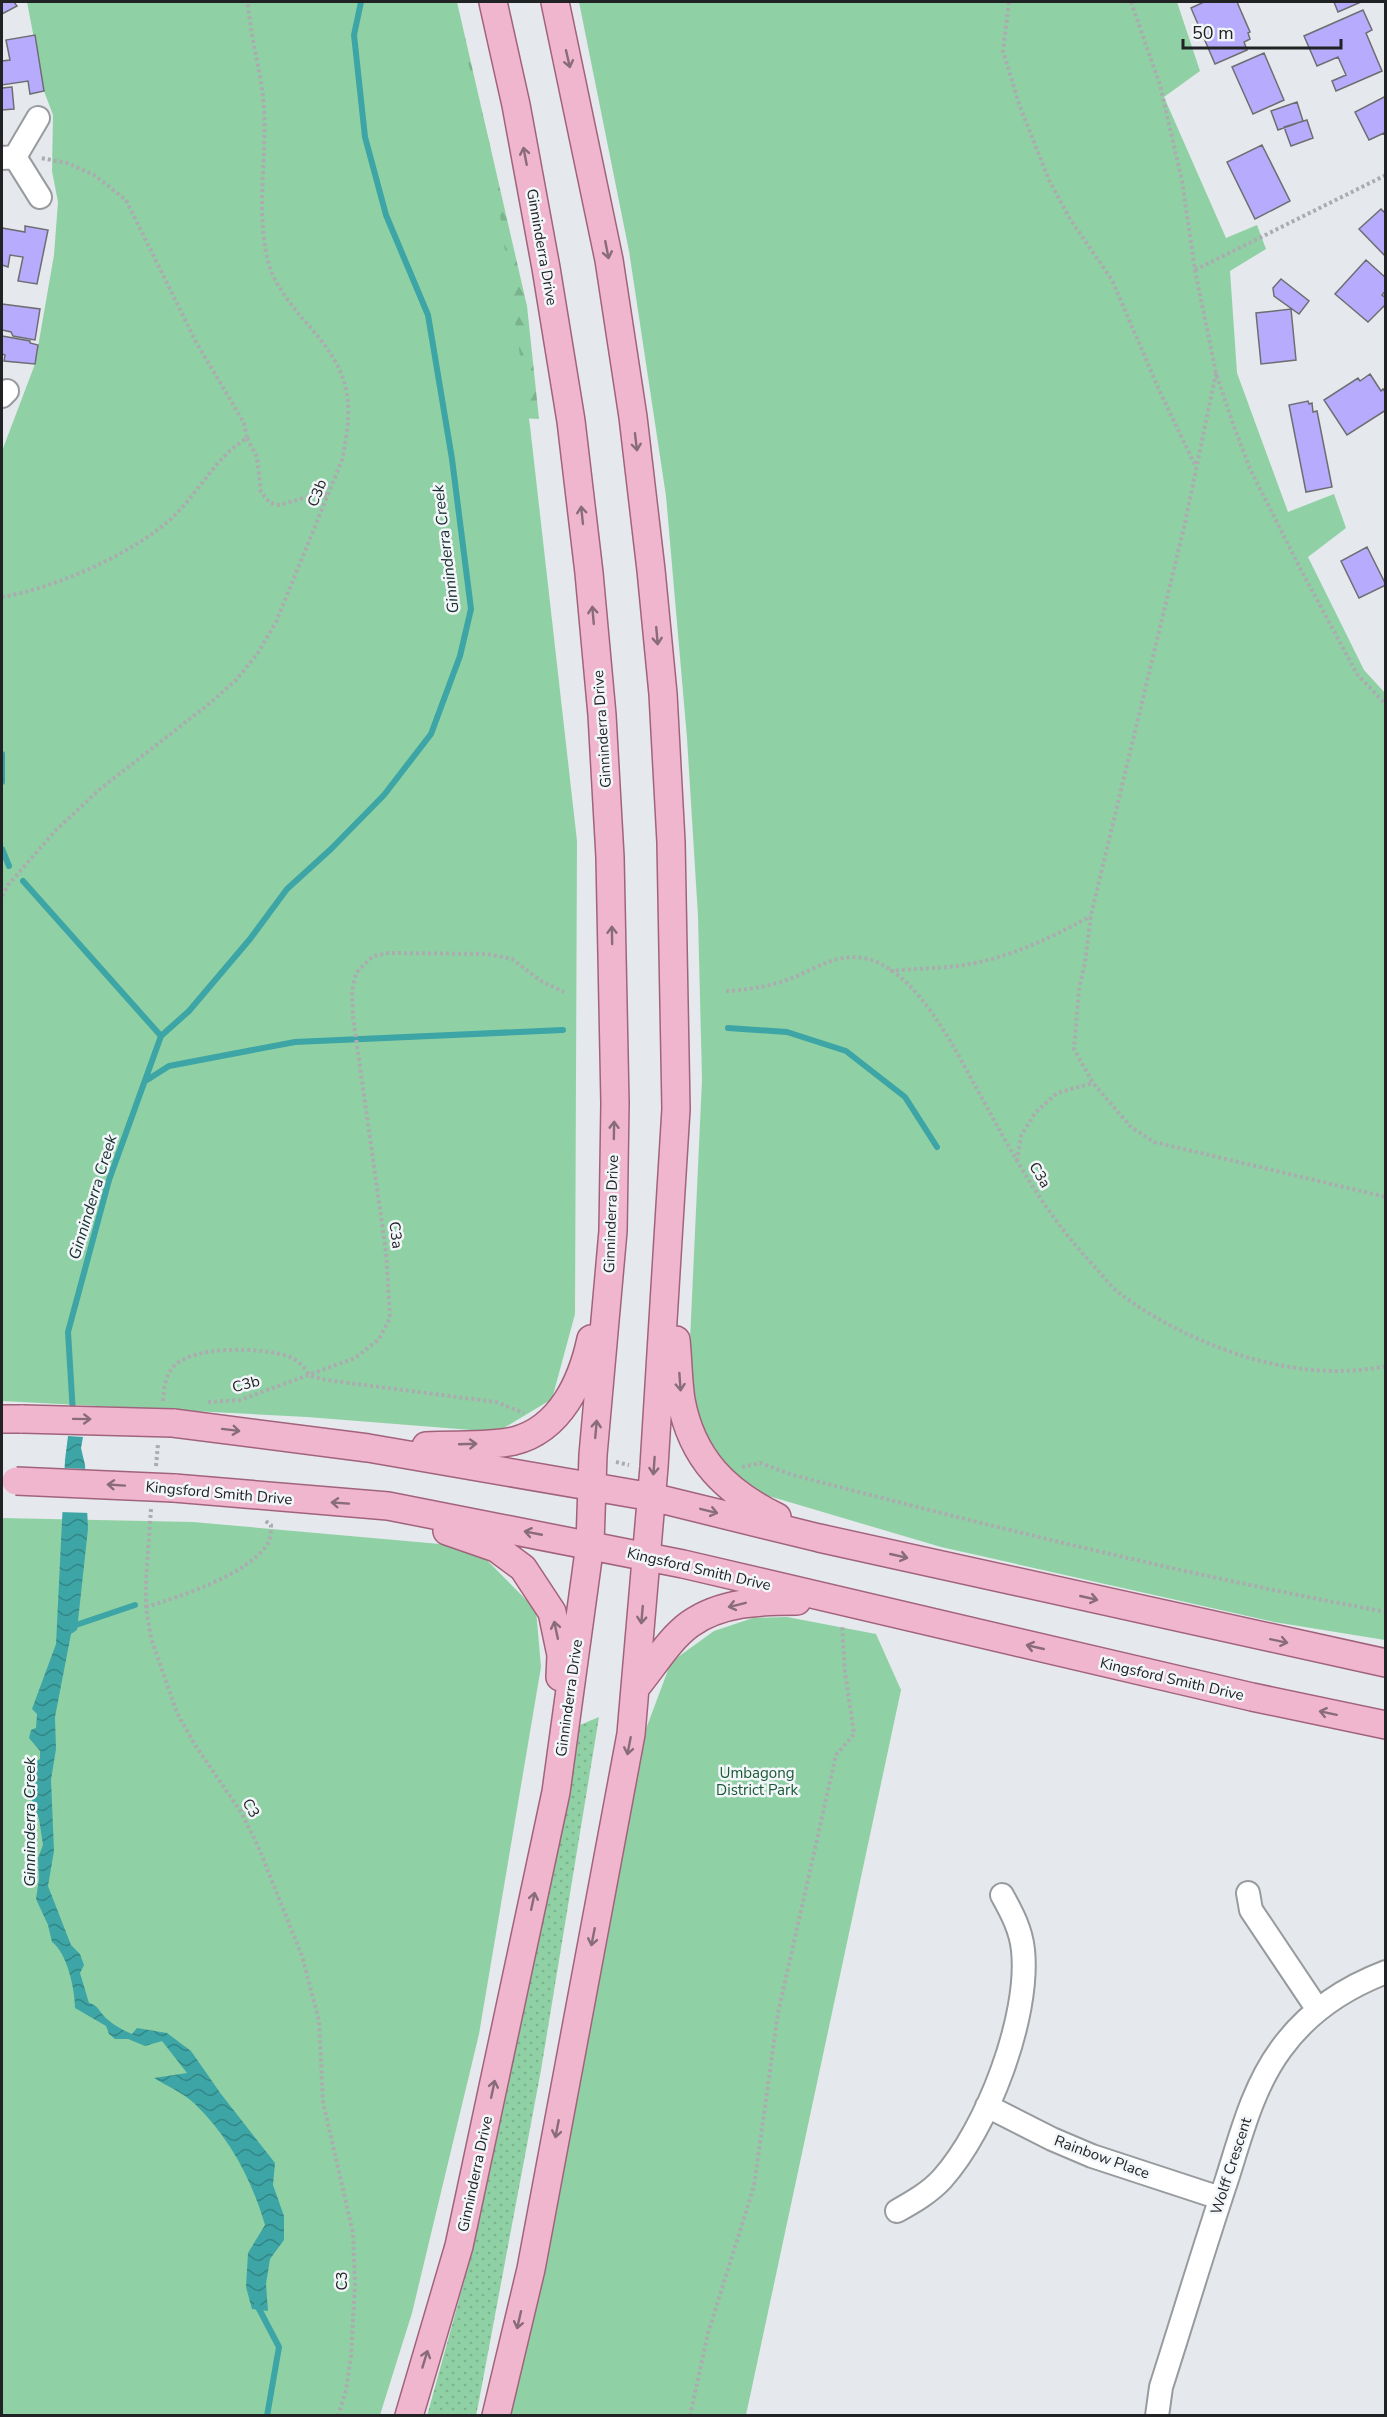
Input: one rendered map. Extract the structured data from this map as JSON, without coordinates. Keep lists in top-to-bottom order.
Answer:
{
  "streets": {
    "main road": ["Ginninderra Drive", "Kingsford Smith Drive"],
    "street": ["Rainbow Place", "Wolff Crescent"],
    "path": ["C3b", "C3a", "C3"]
  },
  "crossings": [
    ["Ginninderra Drive", "Kingsford Smith Drive"],
    ["C3b", "C3a"],
    ["Rainbow Place", "Wolff Crescent"]
  ],
  "water": ["Ginninderra Creek"],
  "parks": ["Umbagong District Park"],
  "scale_bar": "50 m"
}
